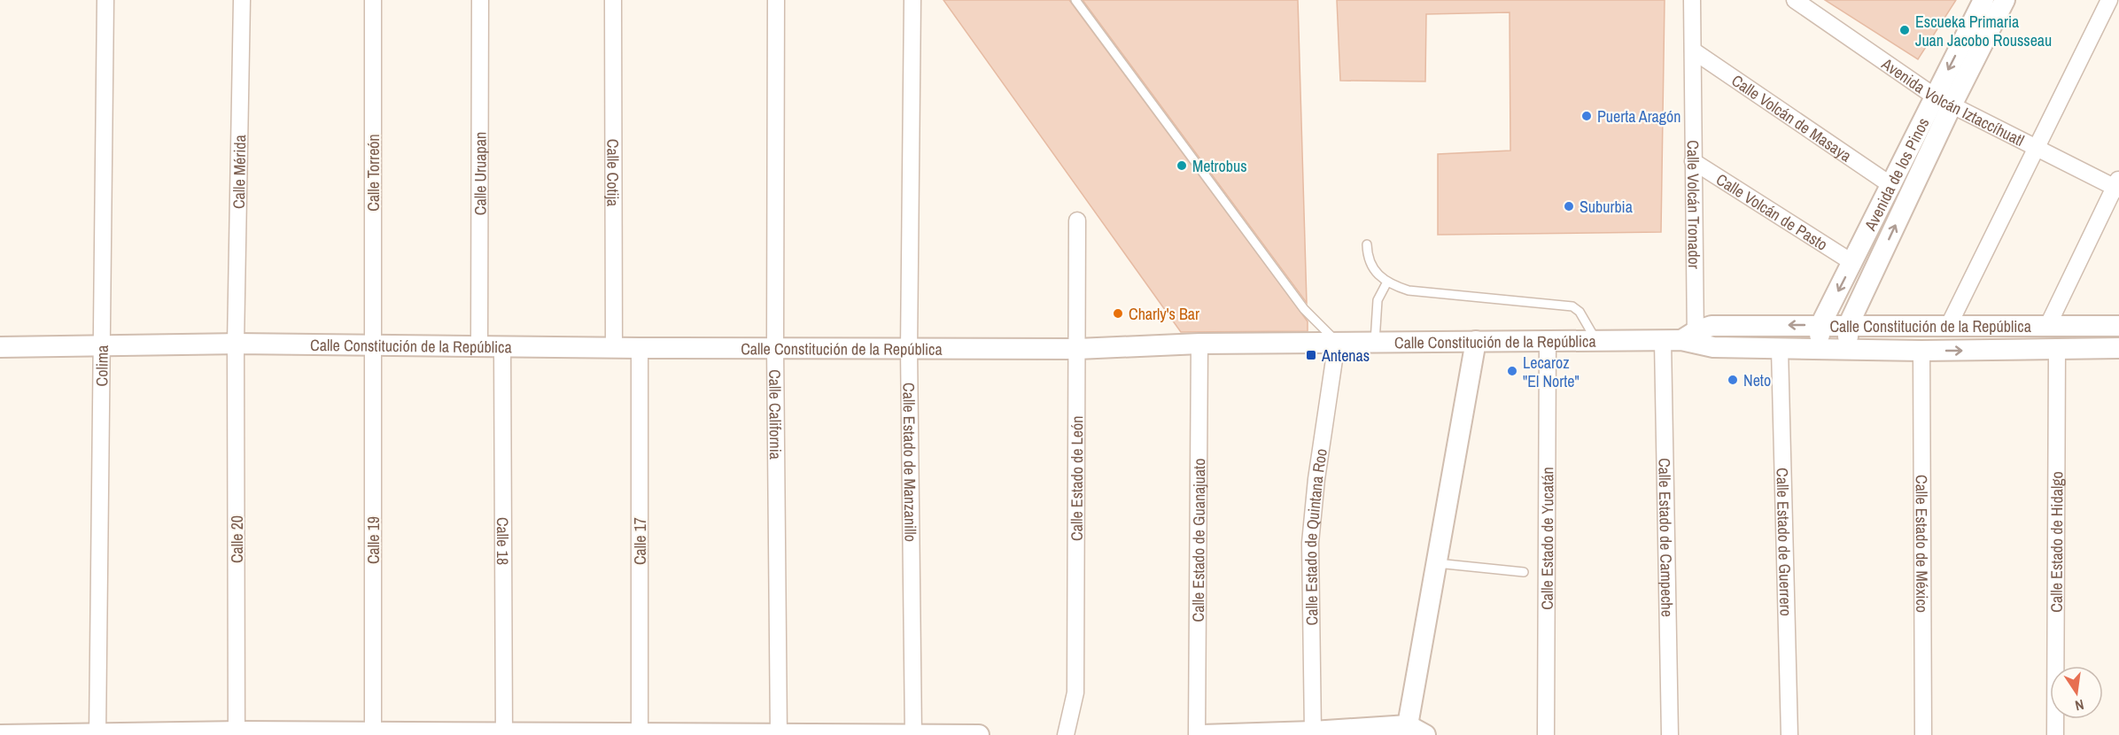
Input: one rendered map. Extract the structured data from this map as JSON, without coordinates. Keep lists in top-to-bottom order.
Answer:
{
  "streets": {
    "street": [
      "Avenida Volcán Iztaccíhuatl",
      "Calle Volcán de Masaya",
      "Calle Mérida",
      "Calle Torreón",
      "Calle Uruapan",
      "Calle Cotija",
      "Avenida de los Pinos",
      "Calle Volcán Tronador",
      "Calle Volcán de Pasto",
      "Calle Constitución de la República",
      "Colima",
      "Calle California",
      "Calle Estado de Manzanillo",
      "Calle Estado de León",
      "Calle Estado de Quintana Roo",
      "Calle Estado de Yucatán",
      "Calle Estado de Campeche",
      "Calle 20",
      "Calle Estado de Guanajuato",
      "Calle 19",
      "Calle 18",
      "Calle 17",
      "Calle Estado de Guerrero",
      "Calle Estado de México",
      "Calle Estado de Hidalgo"
    ]
  },
  "crossings": [
    ["Avenida Volcán Iztaccíhuatl", "Avenida de los Pinos"],
    ["Calle Volcán de Masaya", "Avenida de los Pinos"],
    ["Calle Volcán de Masaya", "Calle Volcán Tronador"],
    ["Calle Mérida", "Calle Constitución de la República"],
    ["Calle Mérida", "Calle 20"],
    ["Calle Torreón", "Calle Constitución de la República"],
    ["Calle Torreón", "Calle 19"],
    ["Calle Uruapan", "Calle Constitución de la República"],
    ["Calle Cotija", "Calle Constitución de la República"],
    ["Avenida de los Pinos", "Calle Volcán de Pasto"],
    ["Avenida de los Pinos", "Calle Constitución de la República"],
    ["Calle Volcán Tronador", "Calle Volcán de Pasto"],
    ["Calle Volcán Tronador", "Calle Constitución de la República"],
    ["Calle Volcán Tronador", "Calle Estado de Campeche"],
    ["Calle Constitución de la República", "Colima"],
    ["Calle Constitución de la República", "Calle California"],
    ["Calle Constitución de la República", "Calle Estado de Manzanillo"],
    ["Calle Constitución de la República", "Calle Estado de León"],
    ["Calle Constitución de la República", "Calle Estado de Quintana Roo"],
    ["Calle Constitución de la República", "Calle Estado de Yucatán"],
    ["Calle Constitución de la República", "Calle Estado de Campeche"],
    ["Calle Constitución de la República", "Calle 20"],
    ["Calle Constitución de la República", "Calle Estado de Guanajuato"],
    ["Calle Constitución de la República", "Calle 19"],
    ["Calle Constitución de la República", "Calle 18"],
    ["Calle Constitución de la República", "Calle 17"],
    ["Calle Constitución de la República", "Calle Estado de Guerrero"],
    ["Calle Constitución de la República", "Calle Estado de México"],
    ["Calle Constitución de la República", "Calle Estado de Hidalgo"]
  ],
  "places": {
    "other": [
      "Escueka Primaria Juan Jacobo Rousseau",
      "Puerta Aragón",
      "Metrobus",
      "Suburbia",
      "Charly's Bar",
      "Lecaroz \"El Norte\"",
      "Neto"
    ],
    "transit": ["Antenas"]
  },
  "north": "bottom"
}
